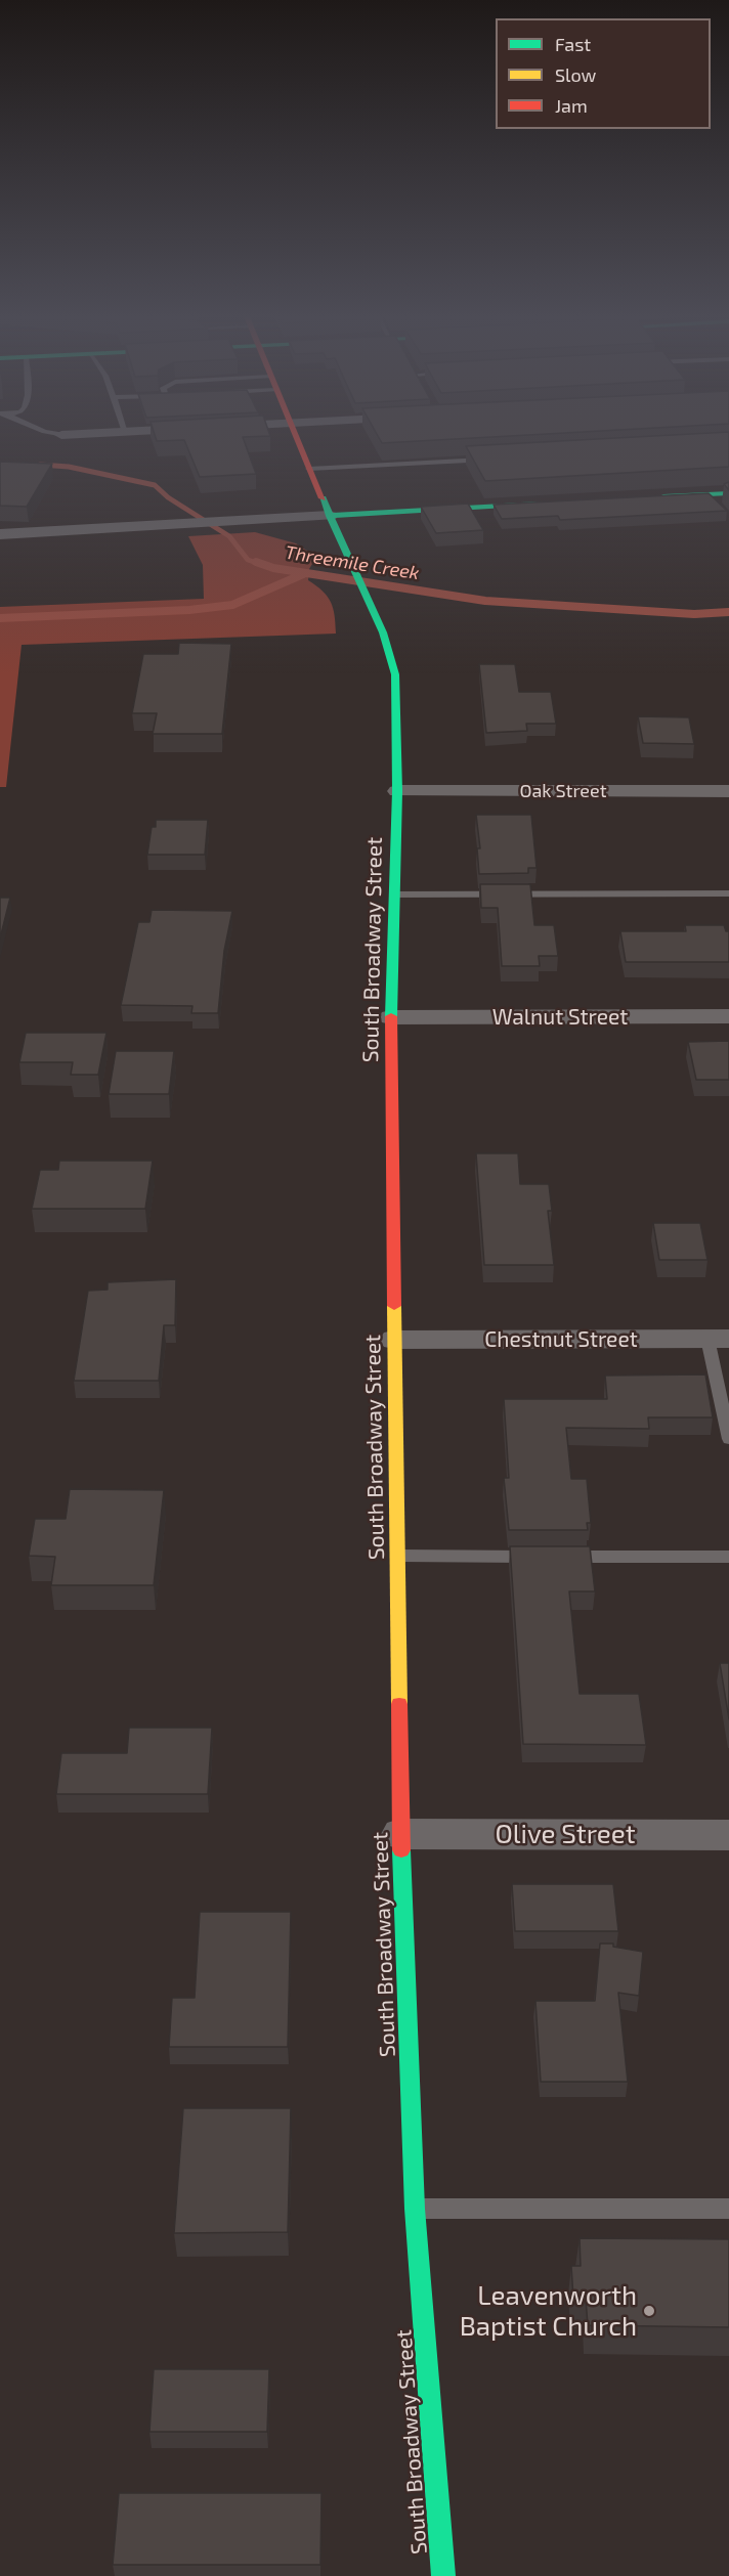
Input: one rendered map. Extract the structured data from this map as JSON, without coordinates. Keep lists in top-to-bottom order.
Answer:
{
  "streets": {
    "street": [
      "Oak Street",
      "South Broadway Street",
      "Walnut Street",
      "Chestnut Street",
      "Olive Street"
    ]
  },
  "crossings": [
    ["Oak Street", "South Broadway Street"],
    ["South Broadway Street", "Walnut Street"],
    ["South Broadway Street", "Chestnut Street"],
    ["South Broadway Street", "Olive Street"]
  ],
  "water": ["Threemile Creek"],
  "places": ["Leavenworth Baptist Church"],
  "legend": ["Fast", "Slow", "Jam"]
}
